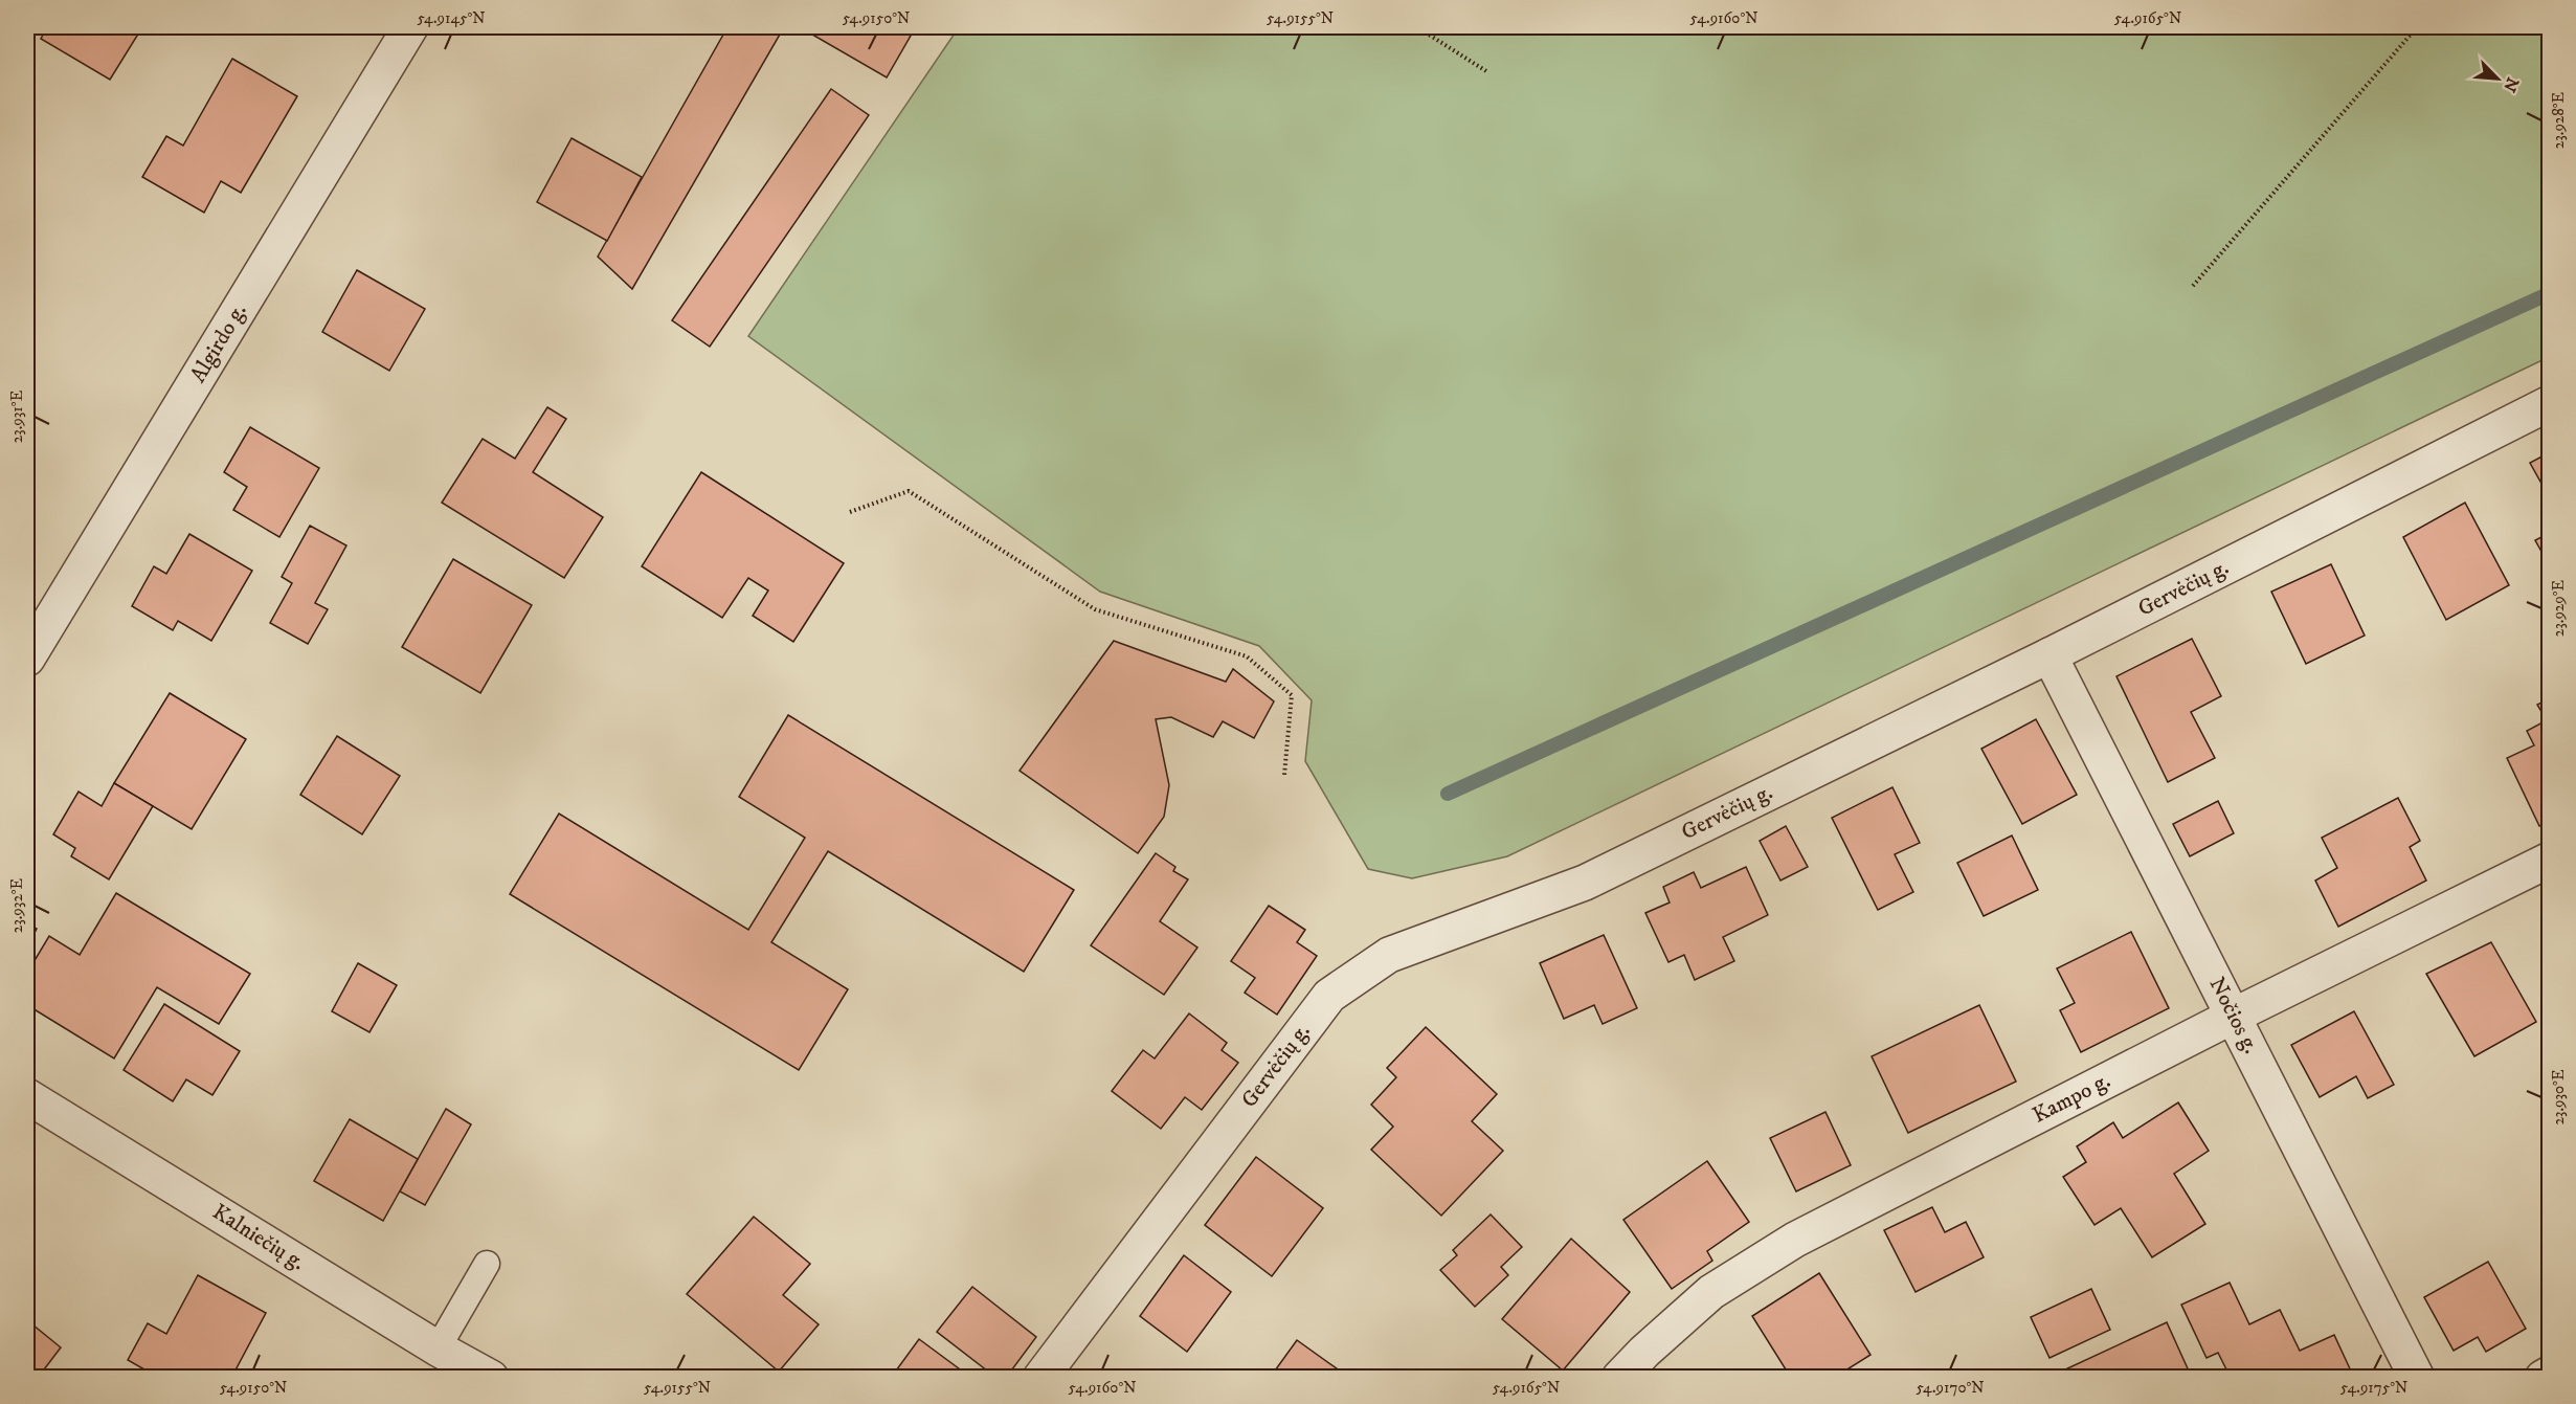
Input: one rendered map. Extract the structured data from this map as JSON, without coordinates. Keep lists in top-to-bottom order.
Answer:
{
  "streets": {
    "street": [
      "Algirdo g.",
      "Gervėčių g.",
      "Nočios g.",
      "Kampo g.",
      "Kalniečių g."
    ]
  },
  "crossings": [
    ["Gervėčių g.", "Nočios g."],
    ["Nočios g.", "Kampo g."]
  ],
  "north": "bottom right",
  "coordinates": [
    "54.9145°N",
    "54.9150°N",
    "54.9155°N",
    "54.9160°N",
    "54.9165°N",
    "23.928°E",
    "23.931°E",
    "23.929°E",
    "23.932°E",
    "23.930°E",
    "54.9170°N",
    "54.9175°N"
  ]
}
